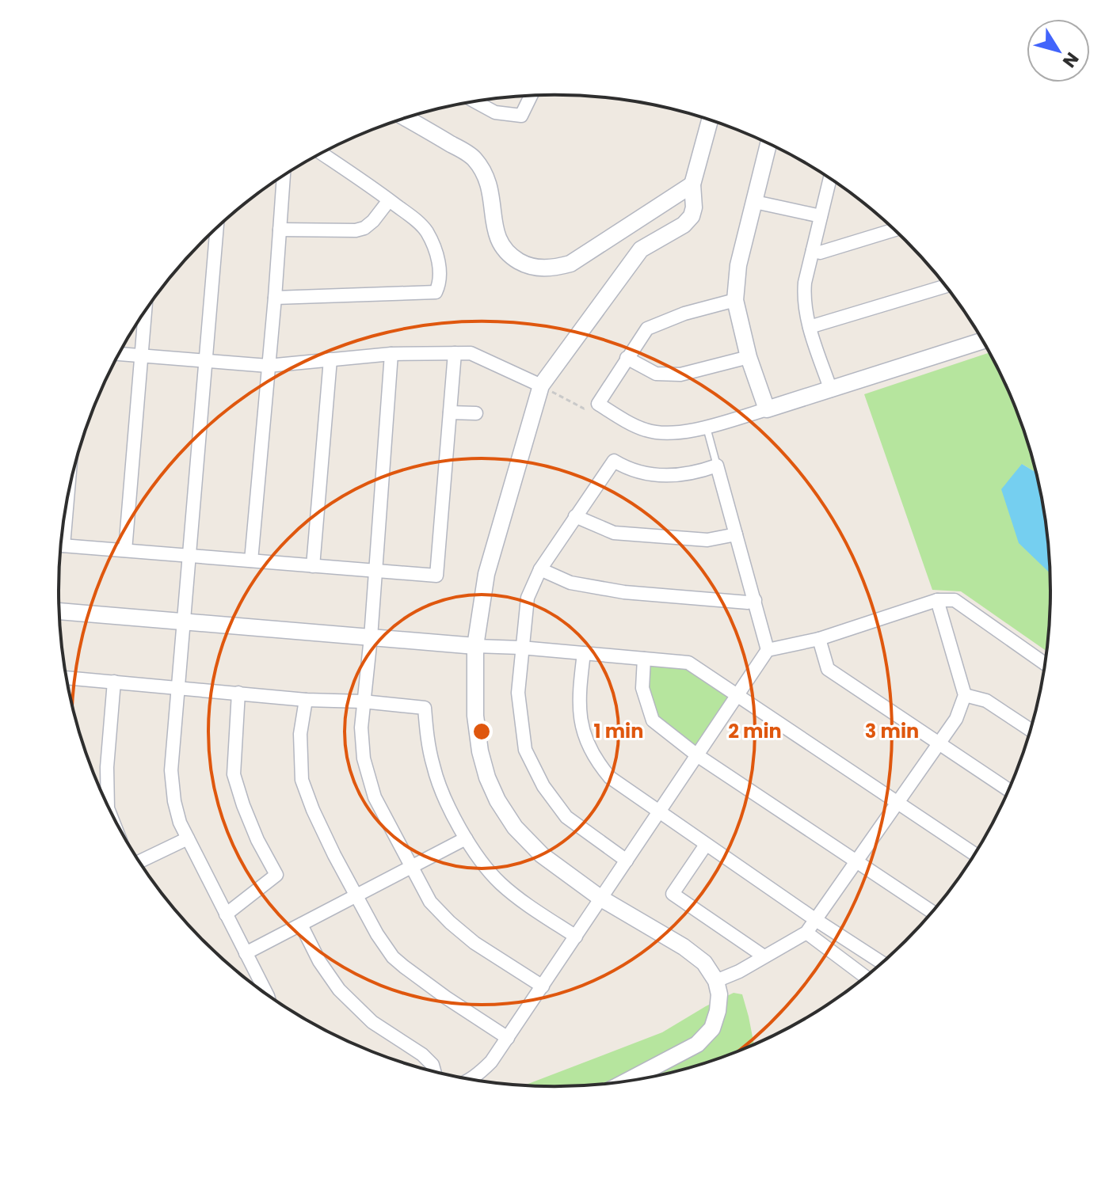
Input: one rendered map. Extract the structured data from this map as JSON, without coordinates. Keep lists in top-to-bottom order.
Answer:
{
  "north": "bottom right",
  "rings": ["1 min", "2 min", "3 min"]
}
